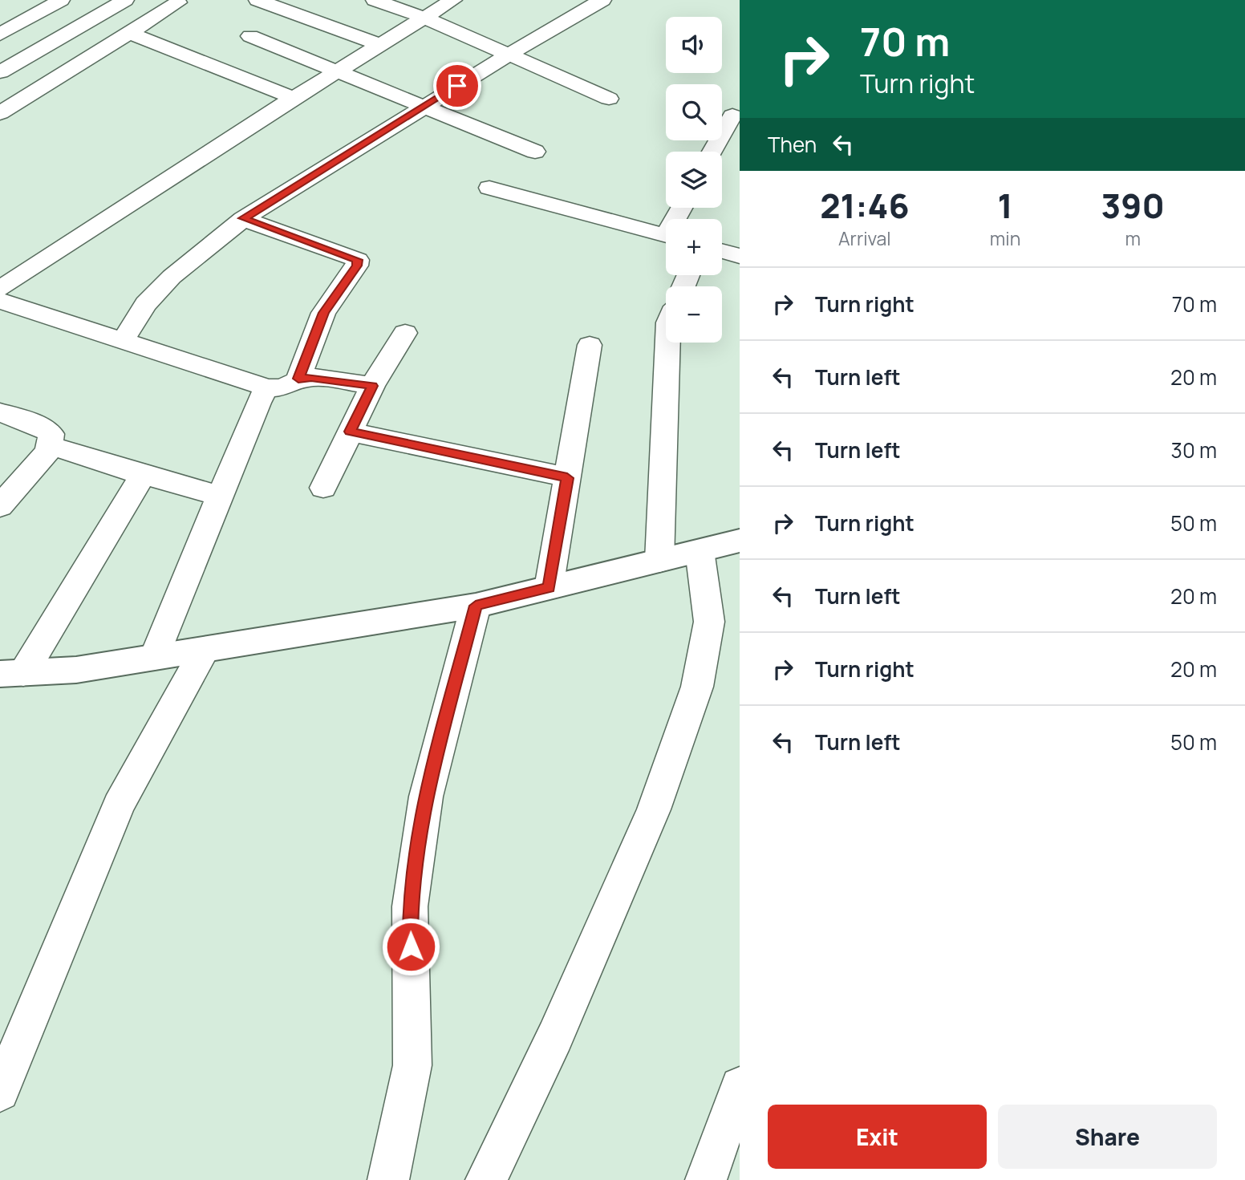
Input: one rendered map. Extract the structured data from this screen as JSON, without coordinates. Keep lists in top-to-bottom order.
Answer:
{
  "page": {
    "turn": ["70 m", "Turn right"],
    "map_buttons": ["+", "−"],
    "then": "Then",
    "eta": [
      "21:46",
      "Arrival",
      "1",
      "min",
      "390",
      "m"
    ],
    "list": [
      {
        "name": "Turn right",
        "value": "70 m"
      },
      {
        "name": "Turn left",
        "value": "20 m"
      },
      {
        "name": "Turn left",
        "value": "30 m"
      },
      {
        "name": "Turn right",
        "value": "50 m"
      },
      {
        "name": "Turn left",
        "value": "20 m"
      },
      {
        "name": "Turn right",
        "value": "20 m"
      },
      {
        "name": "Turn left",
        "value": "50 m"
      }
    ],
    "buttons": ["Exit", "Share"]
  }
}
